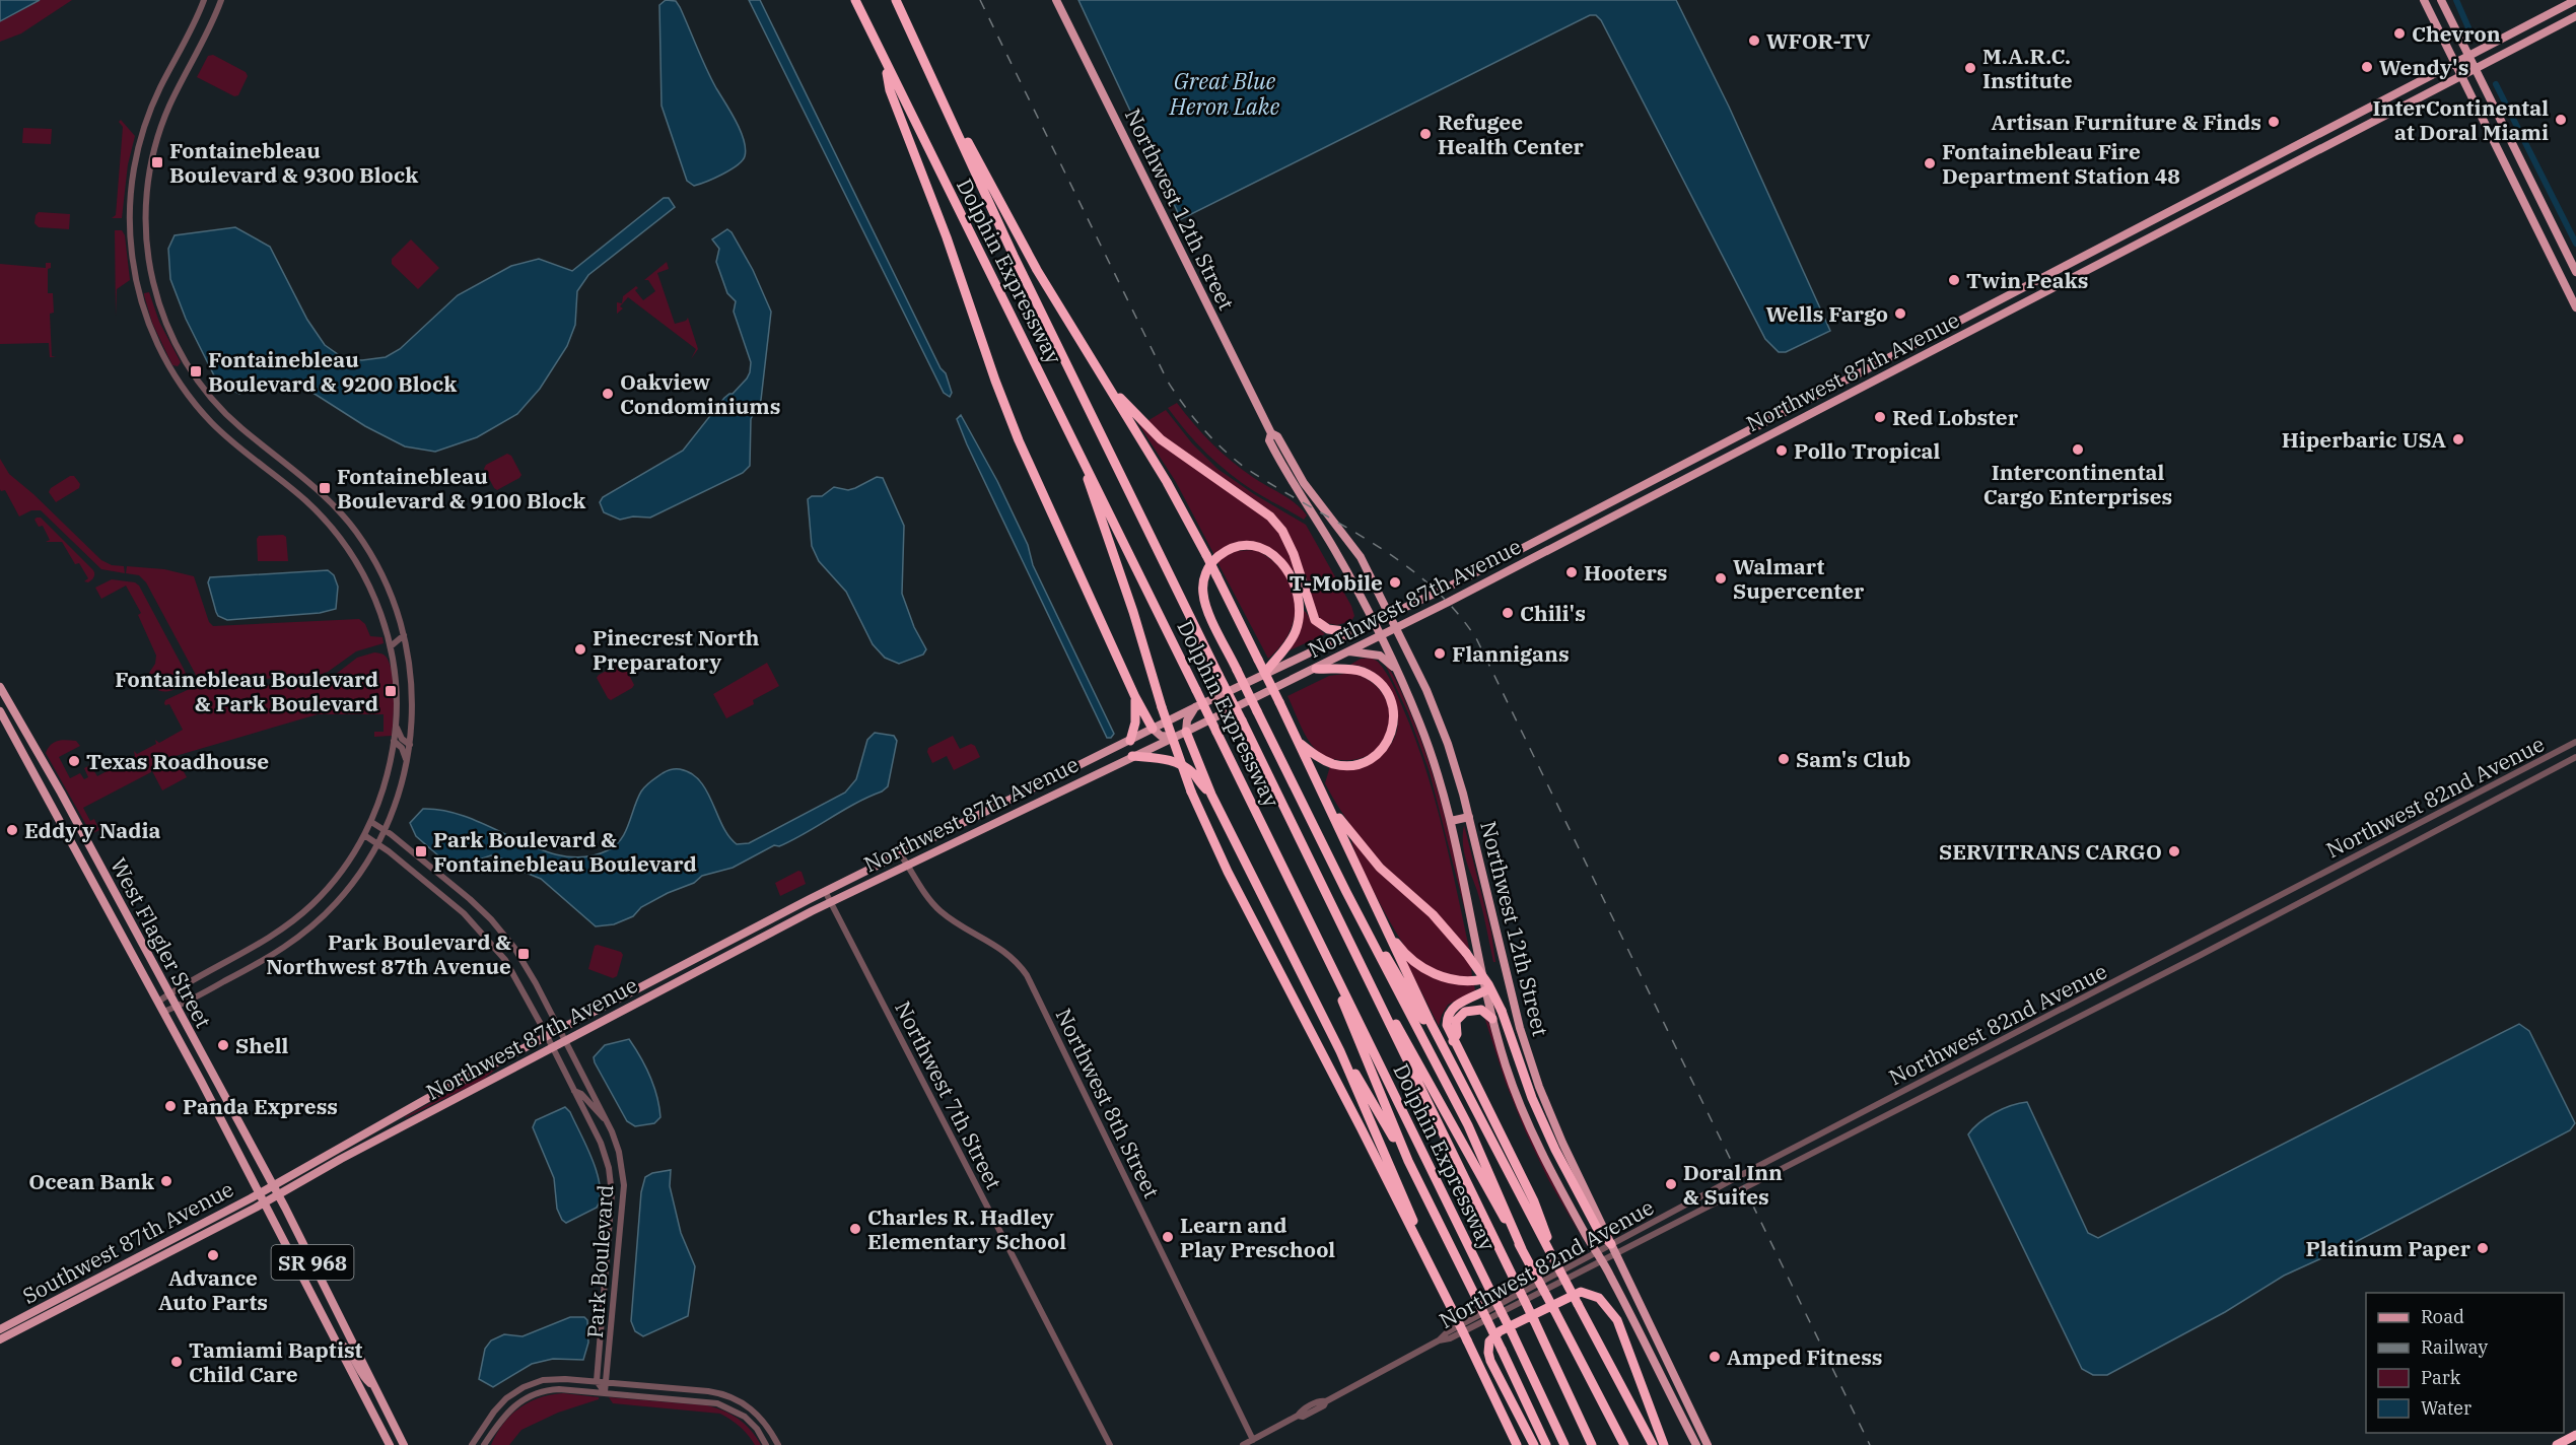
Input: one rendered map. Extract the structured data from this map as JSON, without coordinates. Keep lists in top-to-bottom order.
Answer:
{
  "streets": {
    "highway": ["Dolphin Expressway"],
    "main road": [
      "Northwest 12th Street",
      "Northwest 87th Avenue",
      "West Flagler Street",
      "Southwest 87th Avenue",
      "SR 968"
    ],
    "street": [
      "Northwest 82nd Avenue",
      "Northwest 7th Street",
      "Northwest 8th Street",
      "Park Boulevard"
    ]
  },
  "crossings": [
    ["Northwest 12th Street", "Northwest 87th Avenue"],
    ["Northwest 12th Street", "Northwest 82nd Avenue"],
    ["Northwest 87th Avenue", "West Flagler Street"],
    ["Northwest 87th Avenue", "Northwest 7th Street"],
    ["Northwest 87th Avenue", "Northwest 8th Street"],
    ["Northwest 87th Avenue", "Southwest 87th Avenue"],
    ["Northwest 87th Avenue", "Park Boulevard"],
    ["Northwest 82nd Avenue", "Northwest 8th Street"],
    ["West Flagler Street", "Southwest 87th Avenue"]
  ],
  "water": ["Great Blue Heron Lake"],
  "places": {
    "other": [
      "Chevron",
      "WFOR-TV",
      "Wendy's",
      "M.A.R.C. Institute",
      "InterContinental at Doral Miami",
      "Artisan Furniture & Finds",
      "Refugee Health Center",
      "Fontainebleau Fire Department Station 48",
      "Twin Peaks",
      "Wells Fargo",
      "Oakview Condominiums",
      "Red Lobster",
      "Hiperbaric USA",
      "Intercontinental Cargo Enterprises",
      "Pollo Tropical",
      "Hooters",
      "Walmart Supercenter",
      "T-Mobile",
      "Chili's",
      "Pinecrest North Preparatory",
      "Flannigans",
      "Sam's Club",
      "Texas Roadhouse",
      "Eddy y Nadia",
      "SERVITRANS CARGO",
      "Shell",
      "Panda Express",
      "Ocean Bank",
      "Doral Inn & Suites",
      "Charles R. Hadley Elementary School",
      "Learn and Play Preschool",
      "Platinum Paper",
      "Advance Auto Parts",
      "Amped Fitness",
      "Tamiami Baptist Child Care"
    ],
    "transit": [
      "Fontainebleau Boulevard & 9300 Block",
      "Fontainebleau Boulevard & 9200 Block",
      "Fontainebleau Boulevard & 9100 Block",
      "Fontainebleau Boulevard & Park Boulevard",
      "Park Boulevard & Fontainebleau Boulevard",
      "Park Boulevard & Northwest 87th Avenue"
    ]
  },
  "legend": [
    "Road",
    "Railway",
    "Park",
    "Water"
  ]
}
